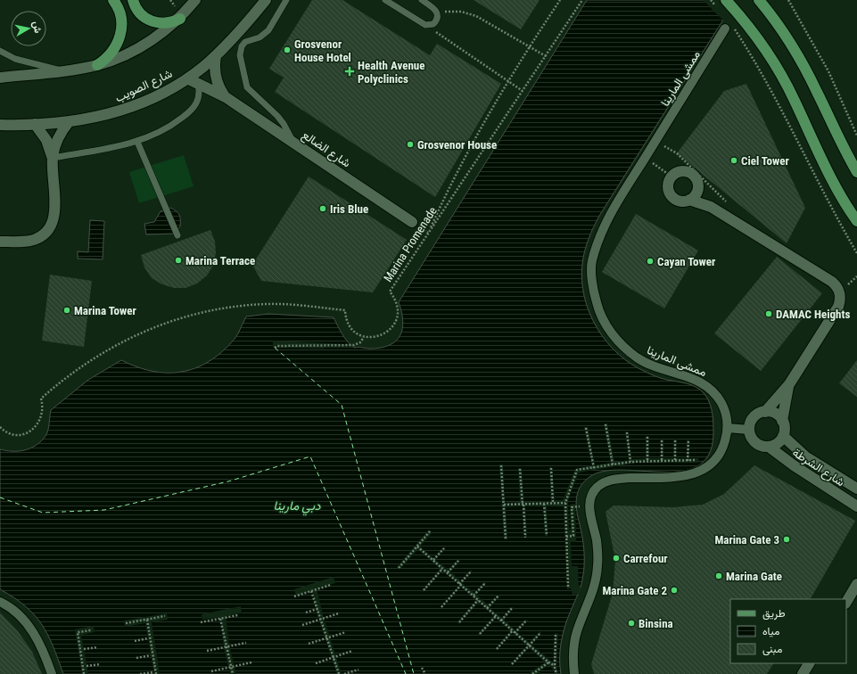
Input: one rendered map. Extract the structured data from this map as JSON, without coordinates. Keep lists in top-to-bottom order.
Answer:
{
  "streets": {
    "street": [
      "ممشى المارينا",
      "شارع الصويب",
      "شارع الضالع",
      "شارع الشرطة"
    ],
    "path": ["Marina Promenade"]
  },
  "crossings": [
    ["شارع الصويب", "شارع الضالع"]
  ],
  "water": ["دبي مارينا"],
  "places": {
    "other": [
      "Grosvenor House Hotel",
      "Grosvenor House",
      "Ciel Tower",
      "Iris Blue",
      "Marina Terrace",
      "Cayan Tower",
      "Marina Tower",
      "DAMAC Heights",
      "Marina Gate 3",
      "Carrefour",
      "Marina Gate",
      "Marina Gate 2",
      "Binsina"
    ],
    "health": ["Health Avenue Polyclinics"]
  },
  "legend": ["طريق", "مياه", "مبنى"],
  "north": "right"
}
